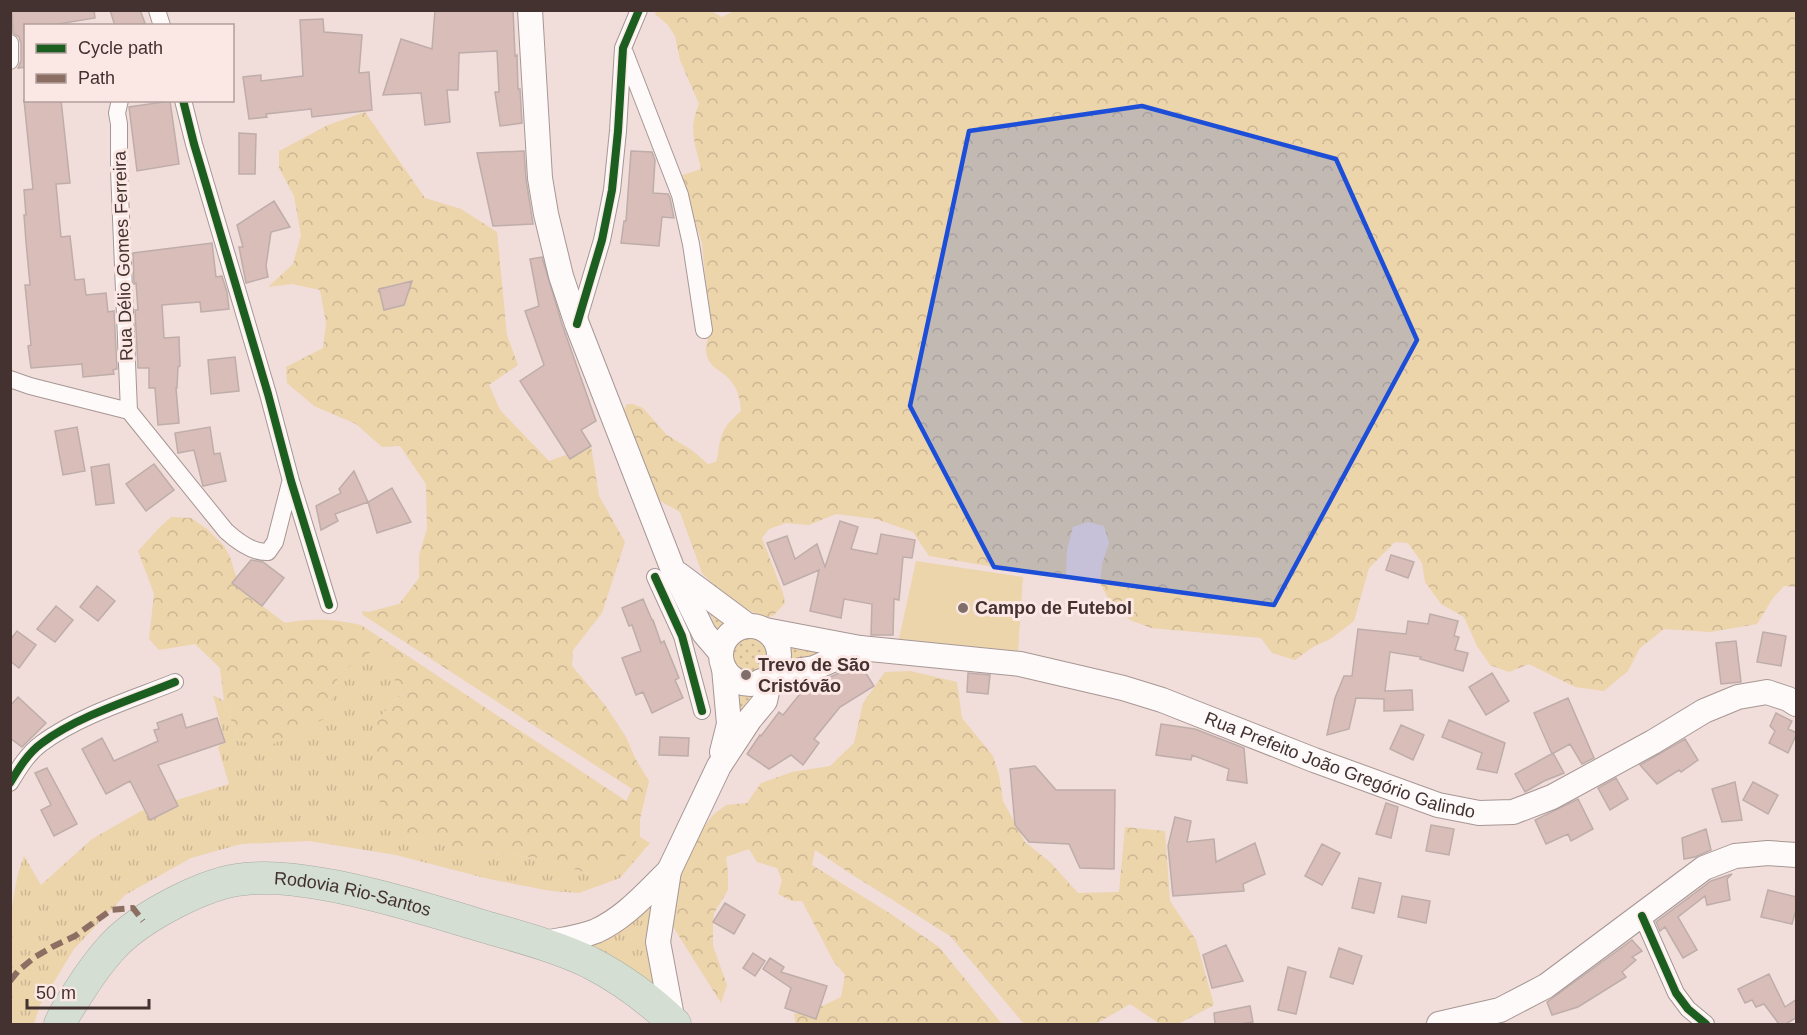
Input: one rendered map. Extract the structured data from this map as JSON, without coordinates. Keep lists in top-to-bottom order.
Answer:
{
  "streets": {
    "highway": ["Rodovia Rio-Santos"],
    "main road": ["Rua Prefeito João Gregório Galindo"],
    "street": ["Rua Délio Gomes Ferreira"]
  },
  "places": ["Campo de Futebol", "Trevo de São Cristóvão"],
  "legend": ["Cycle path", "Path"],
  "scale_bar": "50 m"
}
